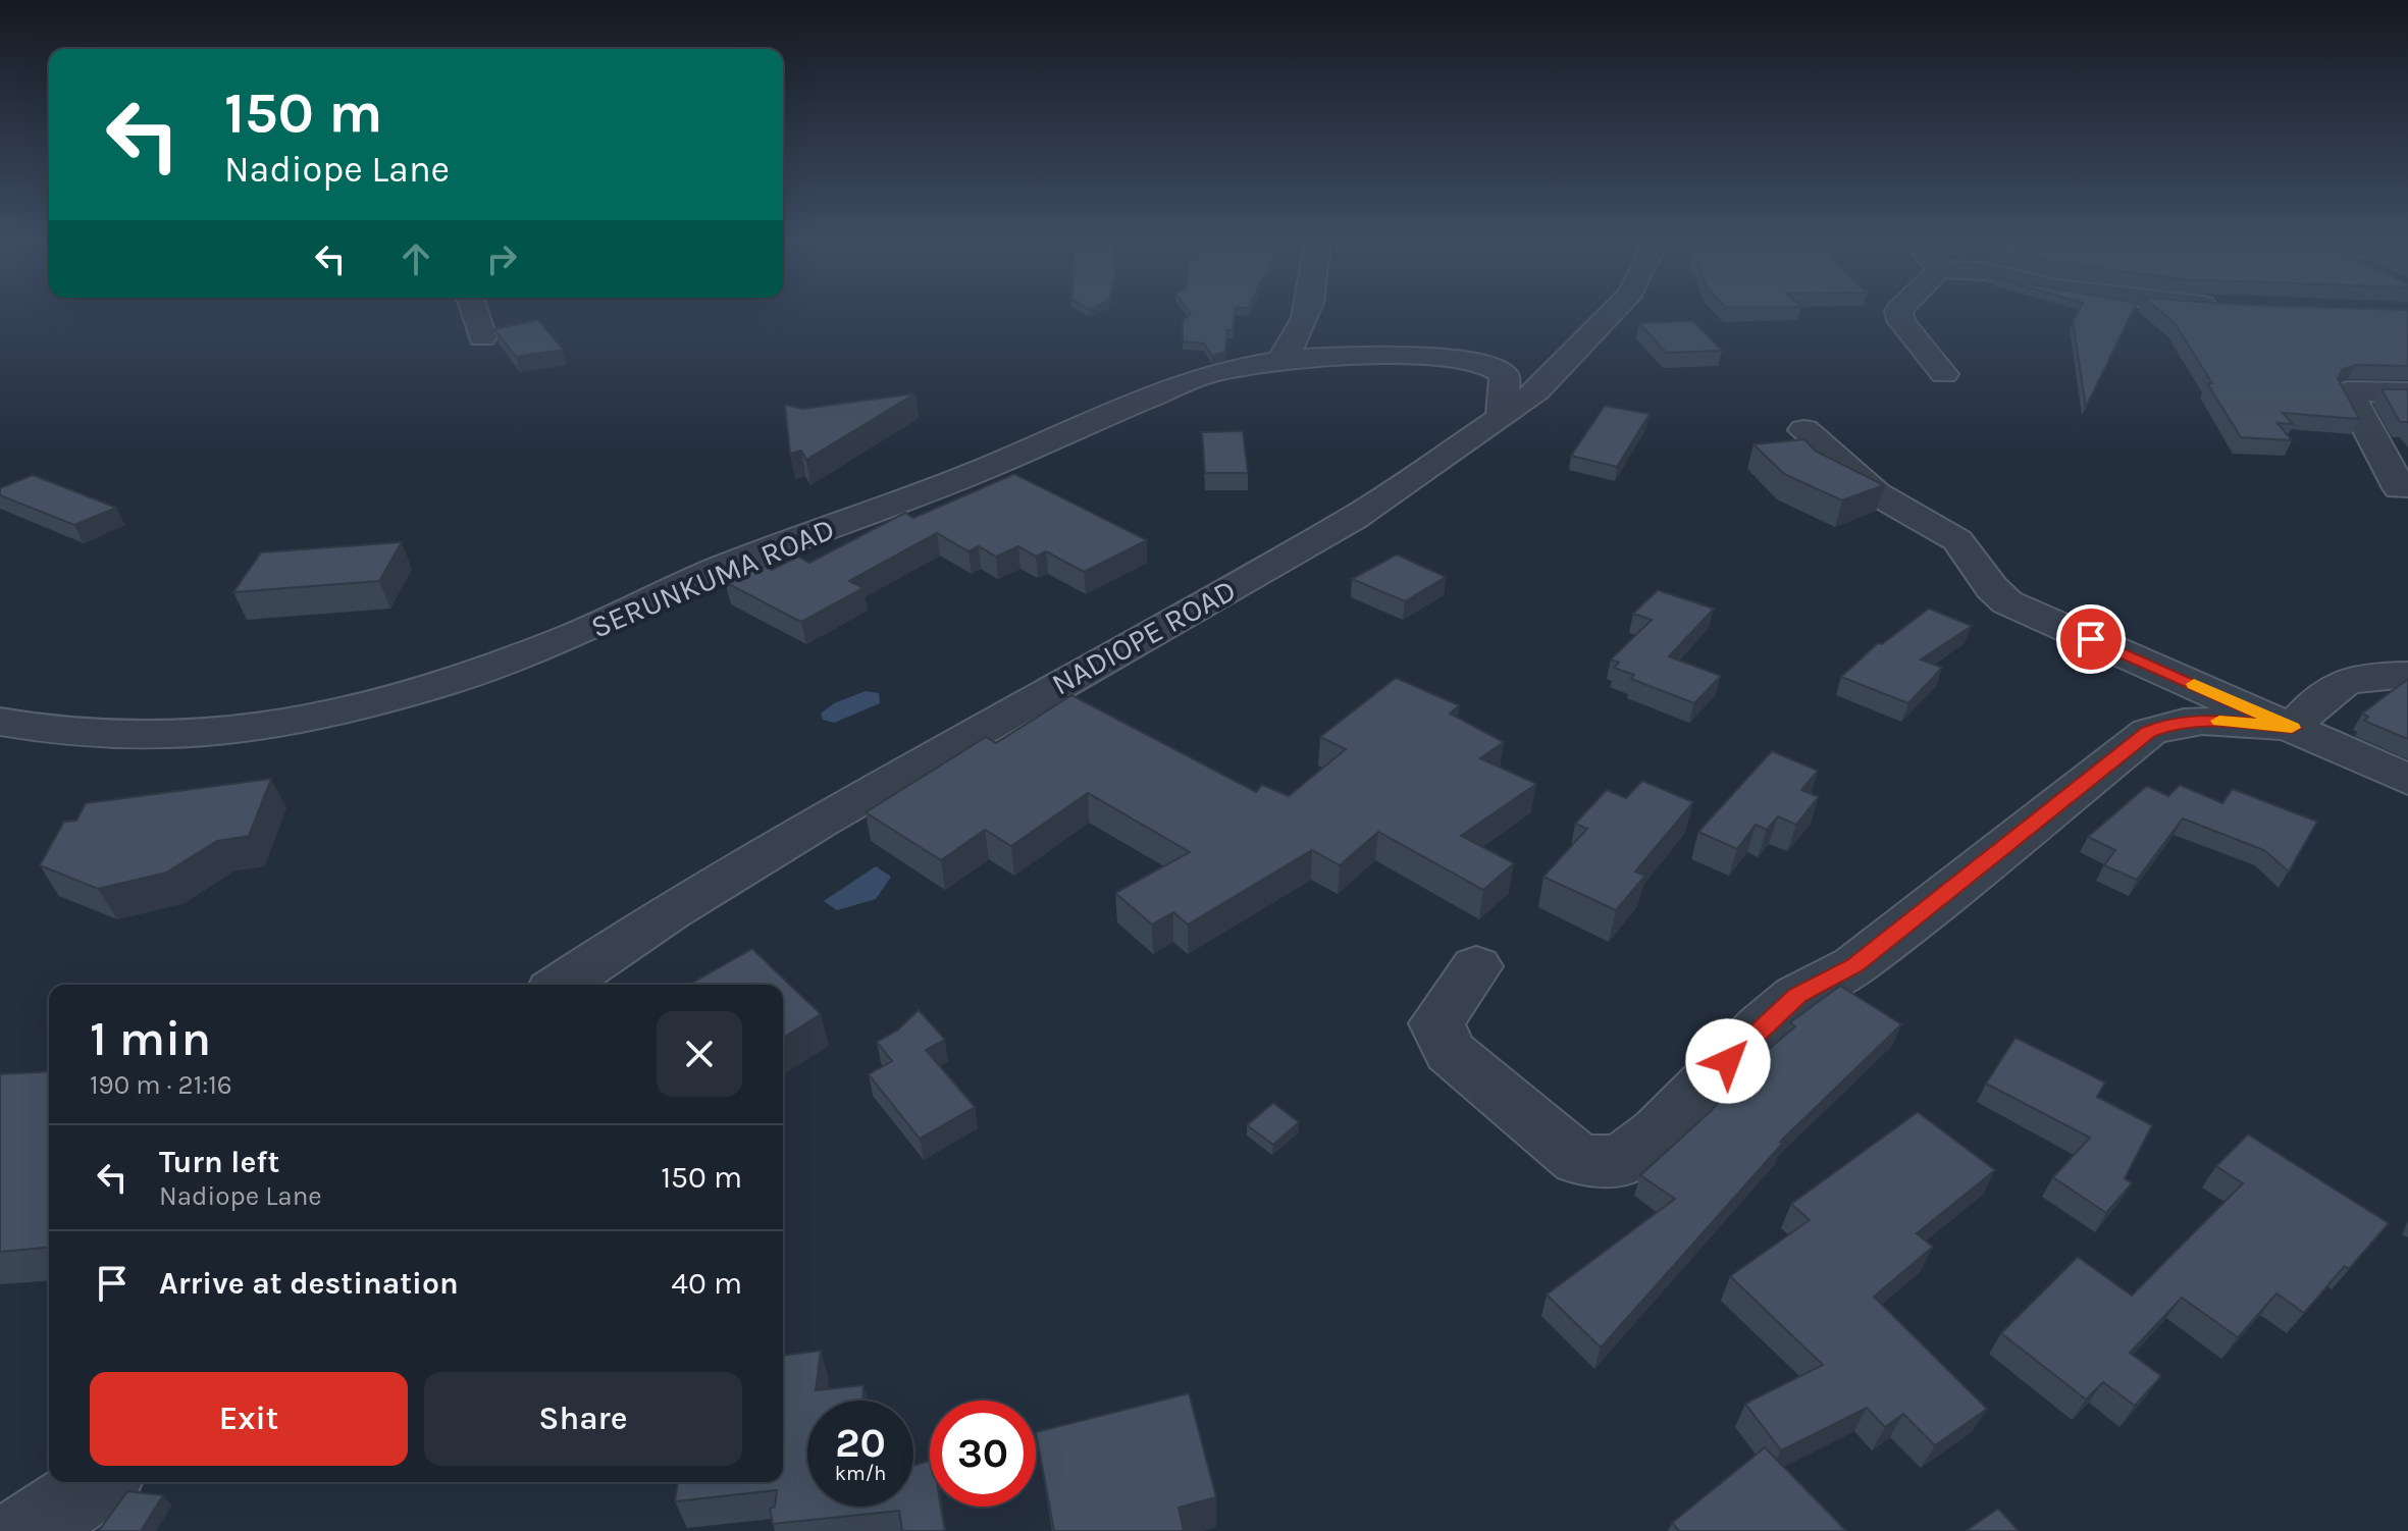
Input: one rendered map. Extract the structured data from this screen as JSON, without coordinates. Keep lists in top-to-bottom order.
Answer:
{
  "streets": {
    "street": ["SERUNKUMA ROAD", "NADIOPE ROAD"]
  },
  "page": {
    "turn": ["150 m", "Nadiope Lane"],
    "heading": ["1 min", "190 m · 21:16"],
    "list": [
      {
        "name": "Turn left",
        "note": "Nadiope Lane",
        "value": "150 m"
      },
      {
        "name": "Arrive at destination",
        "value": "40 m"
      }
    ],
    "buttons": ["Exit", "Share"],
    "speed": "20 km/h",
    "limit": "30"
  }
}
